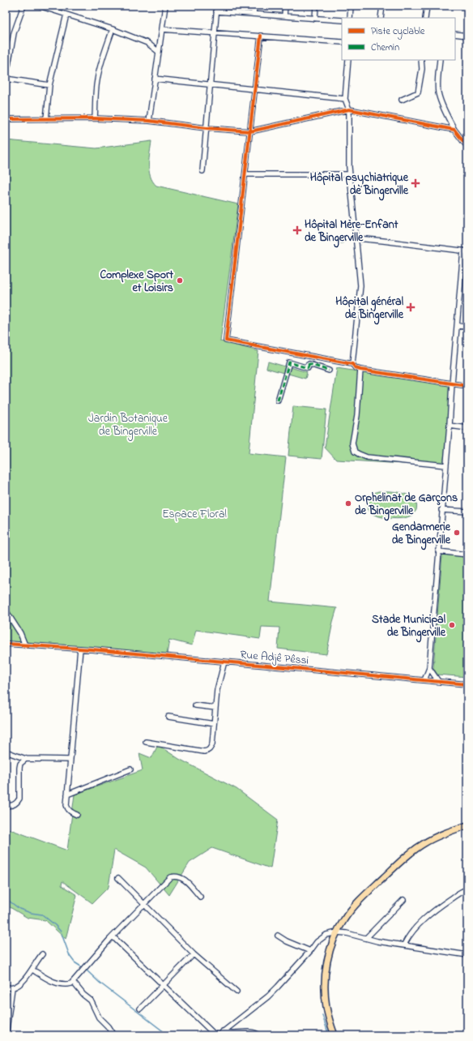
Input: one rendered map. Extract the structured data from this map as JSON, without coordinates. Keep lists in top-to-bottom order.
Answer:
{
  "streets": {
    "street": ["Rue Adjê Pêssi"]
  },
  "parks": ["Jardin Botanique de Bingerville", "Espace Floral"],
  "places": {
    "health": ["Hôpital psychiatrique de Bingerville", "Hôpital Mère-Enfant de Bingerville", "Hôpital général de Bingerville"],
    "other": [
      "Complexe Sport et Loisirs",
      "Orphelinat de Garçons de Bingerville",
      "Gendarmerie de Bingerville",
      "Stade Municipal de Bingerville"
    ]
  },
  "legend": ["Piste cyclable", "Chemin"]
}
